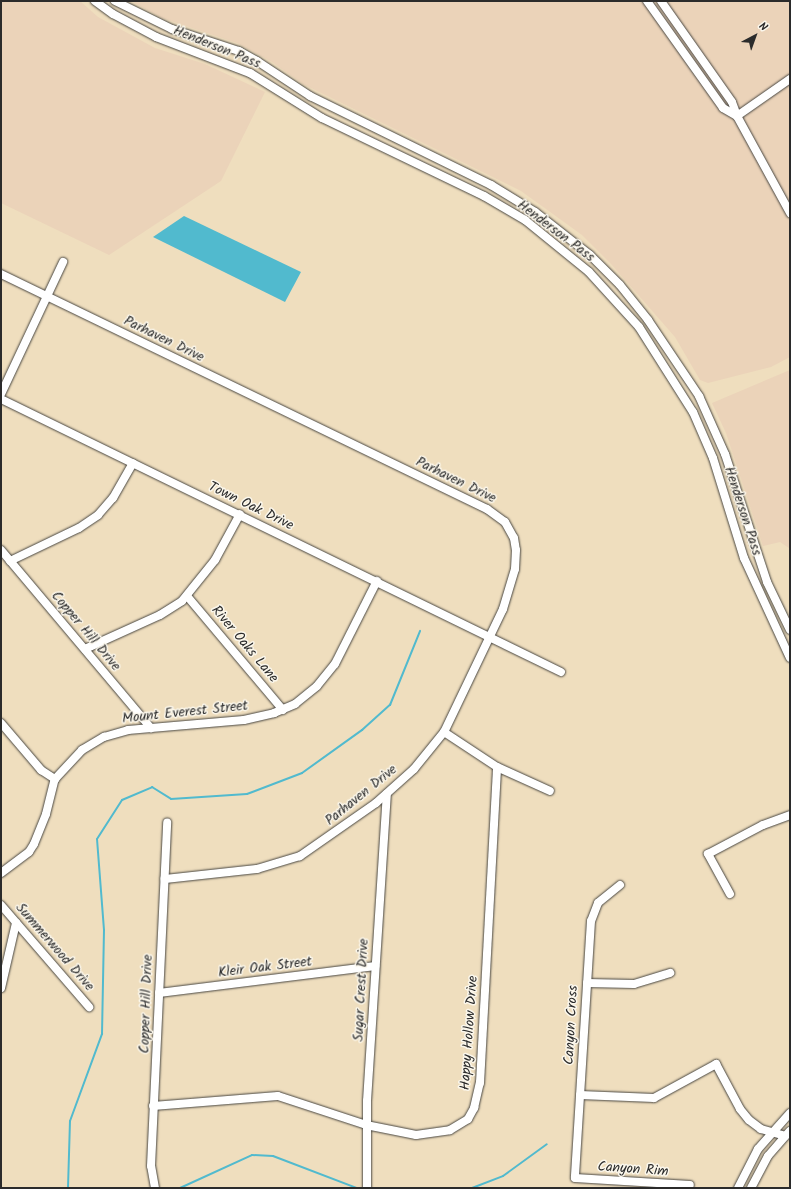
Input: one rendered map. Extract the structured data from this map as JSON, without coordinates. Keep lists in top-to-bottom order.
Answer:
{
  "streets": {
    "street": [
      "Henderson Pass",
      "Parhaven Drive",
      "Town Oak Drive",
      "Copper Hill Drive",
      "River Oaks Lane",
      "Mount Everest Street",
      "Summerwood Drive",
      "Kleir Oak Street",
      "Sugar Crest Drive",
      "Canyon Cross",
      "Happy Hollow Drive",
      "Canyon Rim"
    ]
  },
  "crossings": [
    ["Parhaven Drive", "Town Oak Drive"],
    ["Parhaven Drive", "Copper Hill Drive"],
    ["Parhaven Drive", "Sugar Crest Drive"],
    ["Town Oak Drive", "Mount Everest Street"],
    ["Copper Hill Drive", "Mount Everest Street"],
    ["Copper Hill Drive", "Kleir Oak Street"],
    ["Copper Hill Drive", "Happy Hollow Drive"],
    ["River Oaks Lane", "Mount Everest Street"],
    ["Kleir Oak Street", "Sugar Crest Drive"],
    ["Sugar Crest Drive", "Happy Hollow Drive"],
    ["Canyon Cross", "Canyon Rim"]
  ],
  "north": "top right"
}
